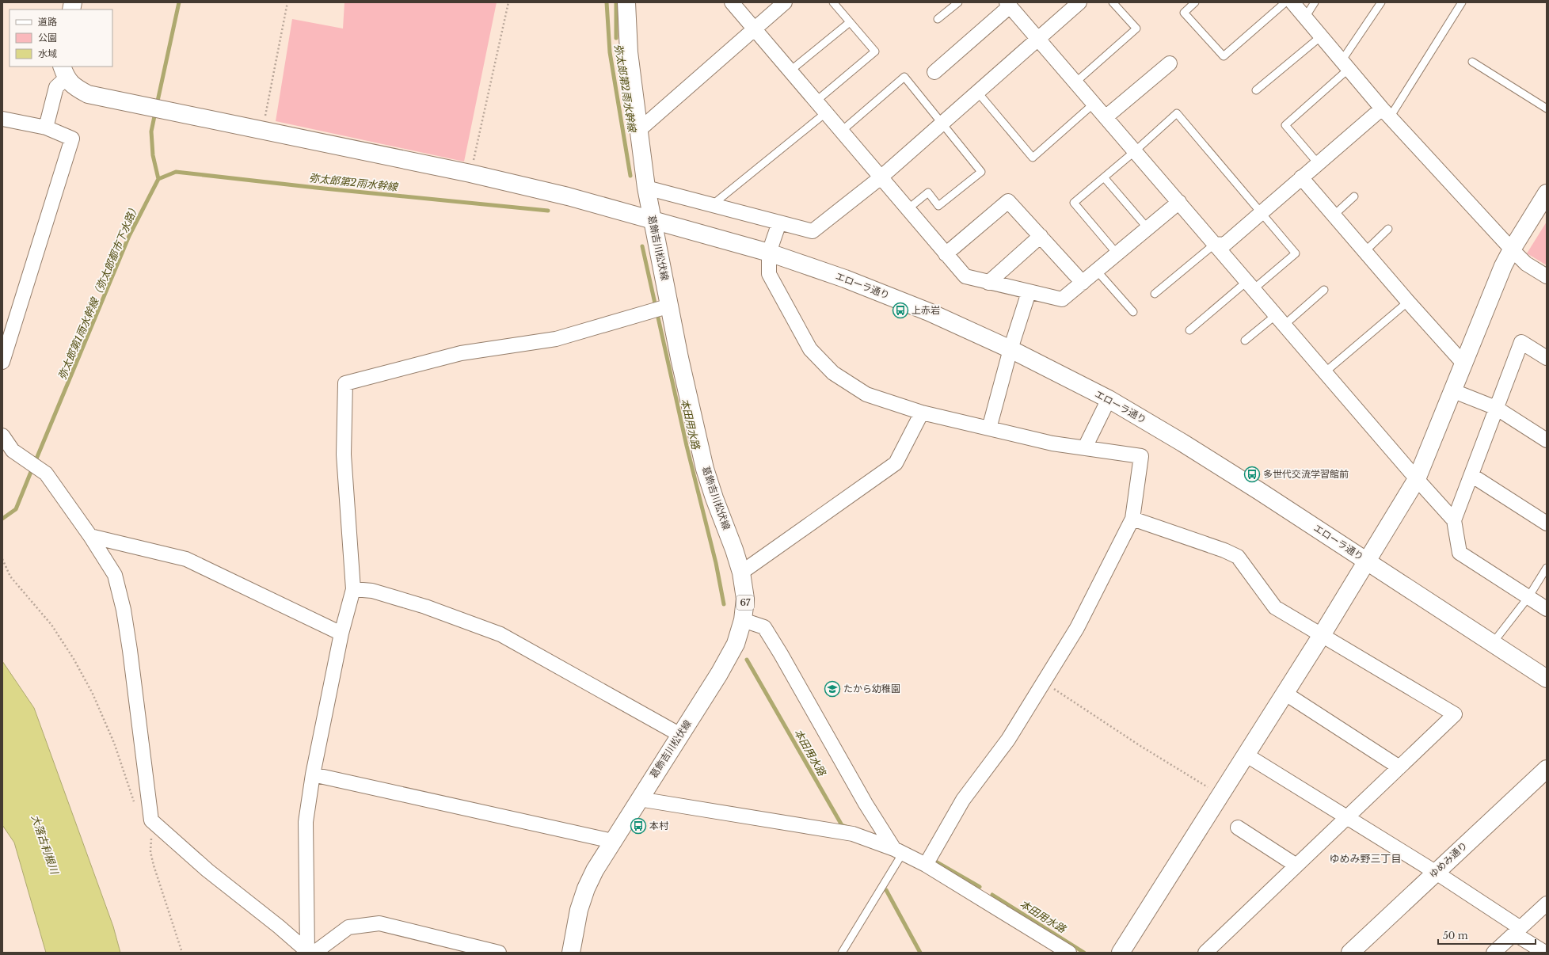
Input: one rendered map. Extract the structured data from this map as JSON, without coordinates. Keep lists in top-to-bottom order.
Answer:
{
  "streets": {
    "street": [
      "葛飾吉川松伏線",
      "エローラ通り",
      "67",
      "ゆめみ通り"
    ]
  },
  "crossings": [
    ["葛飾吉川松伏線", "エローラ通り"]
  ],
  "districts": ["ゆめみ野三丁目"],
  "water": [
    "弥太郎第2雨水幹線",
    "弥太郎第1雨水幹線（弥太郎都市下水路）",
    "本田用水路",
    "大落古利根川"
  ],
  "places": {
    "bus stop": ["上赤岩", "多世代交流学習館前", "本村"],
    "school or university": ["たから幼稚園"]
  },
  "legend": ["道路", "公園", "水域"],
  "scale_bar": "50 m"
}
